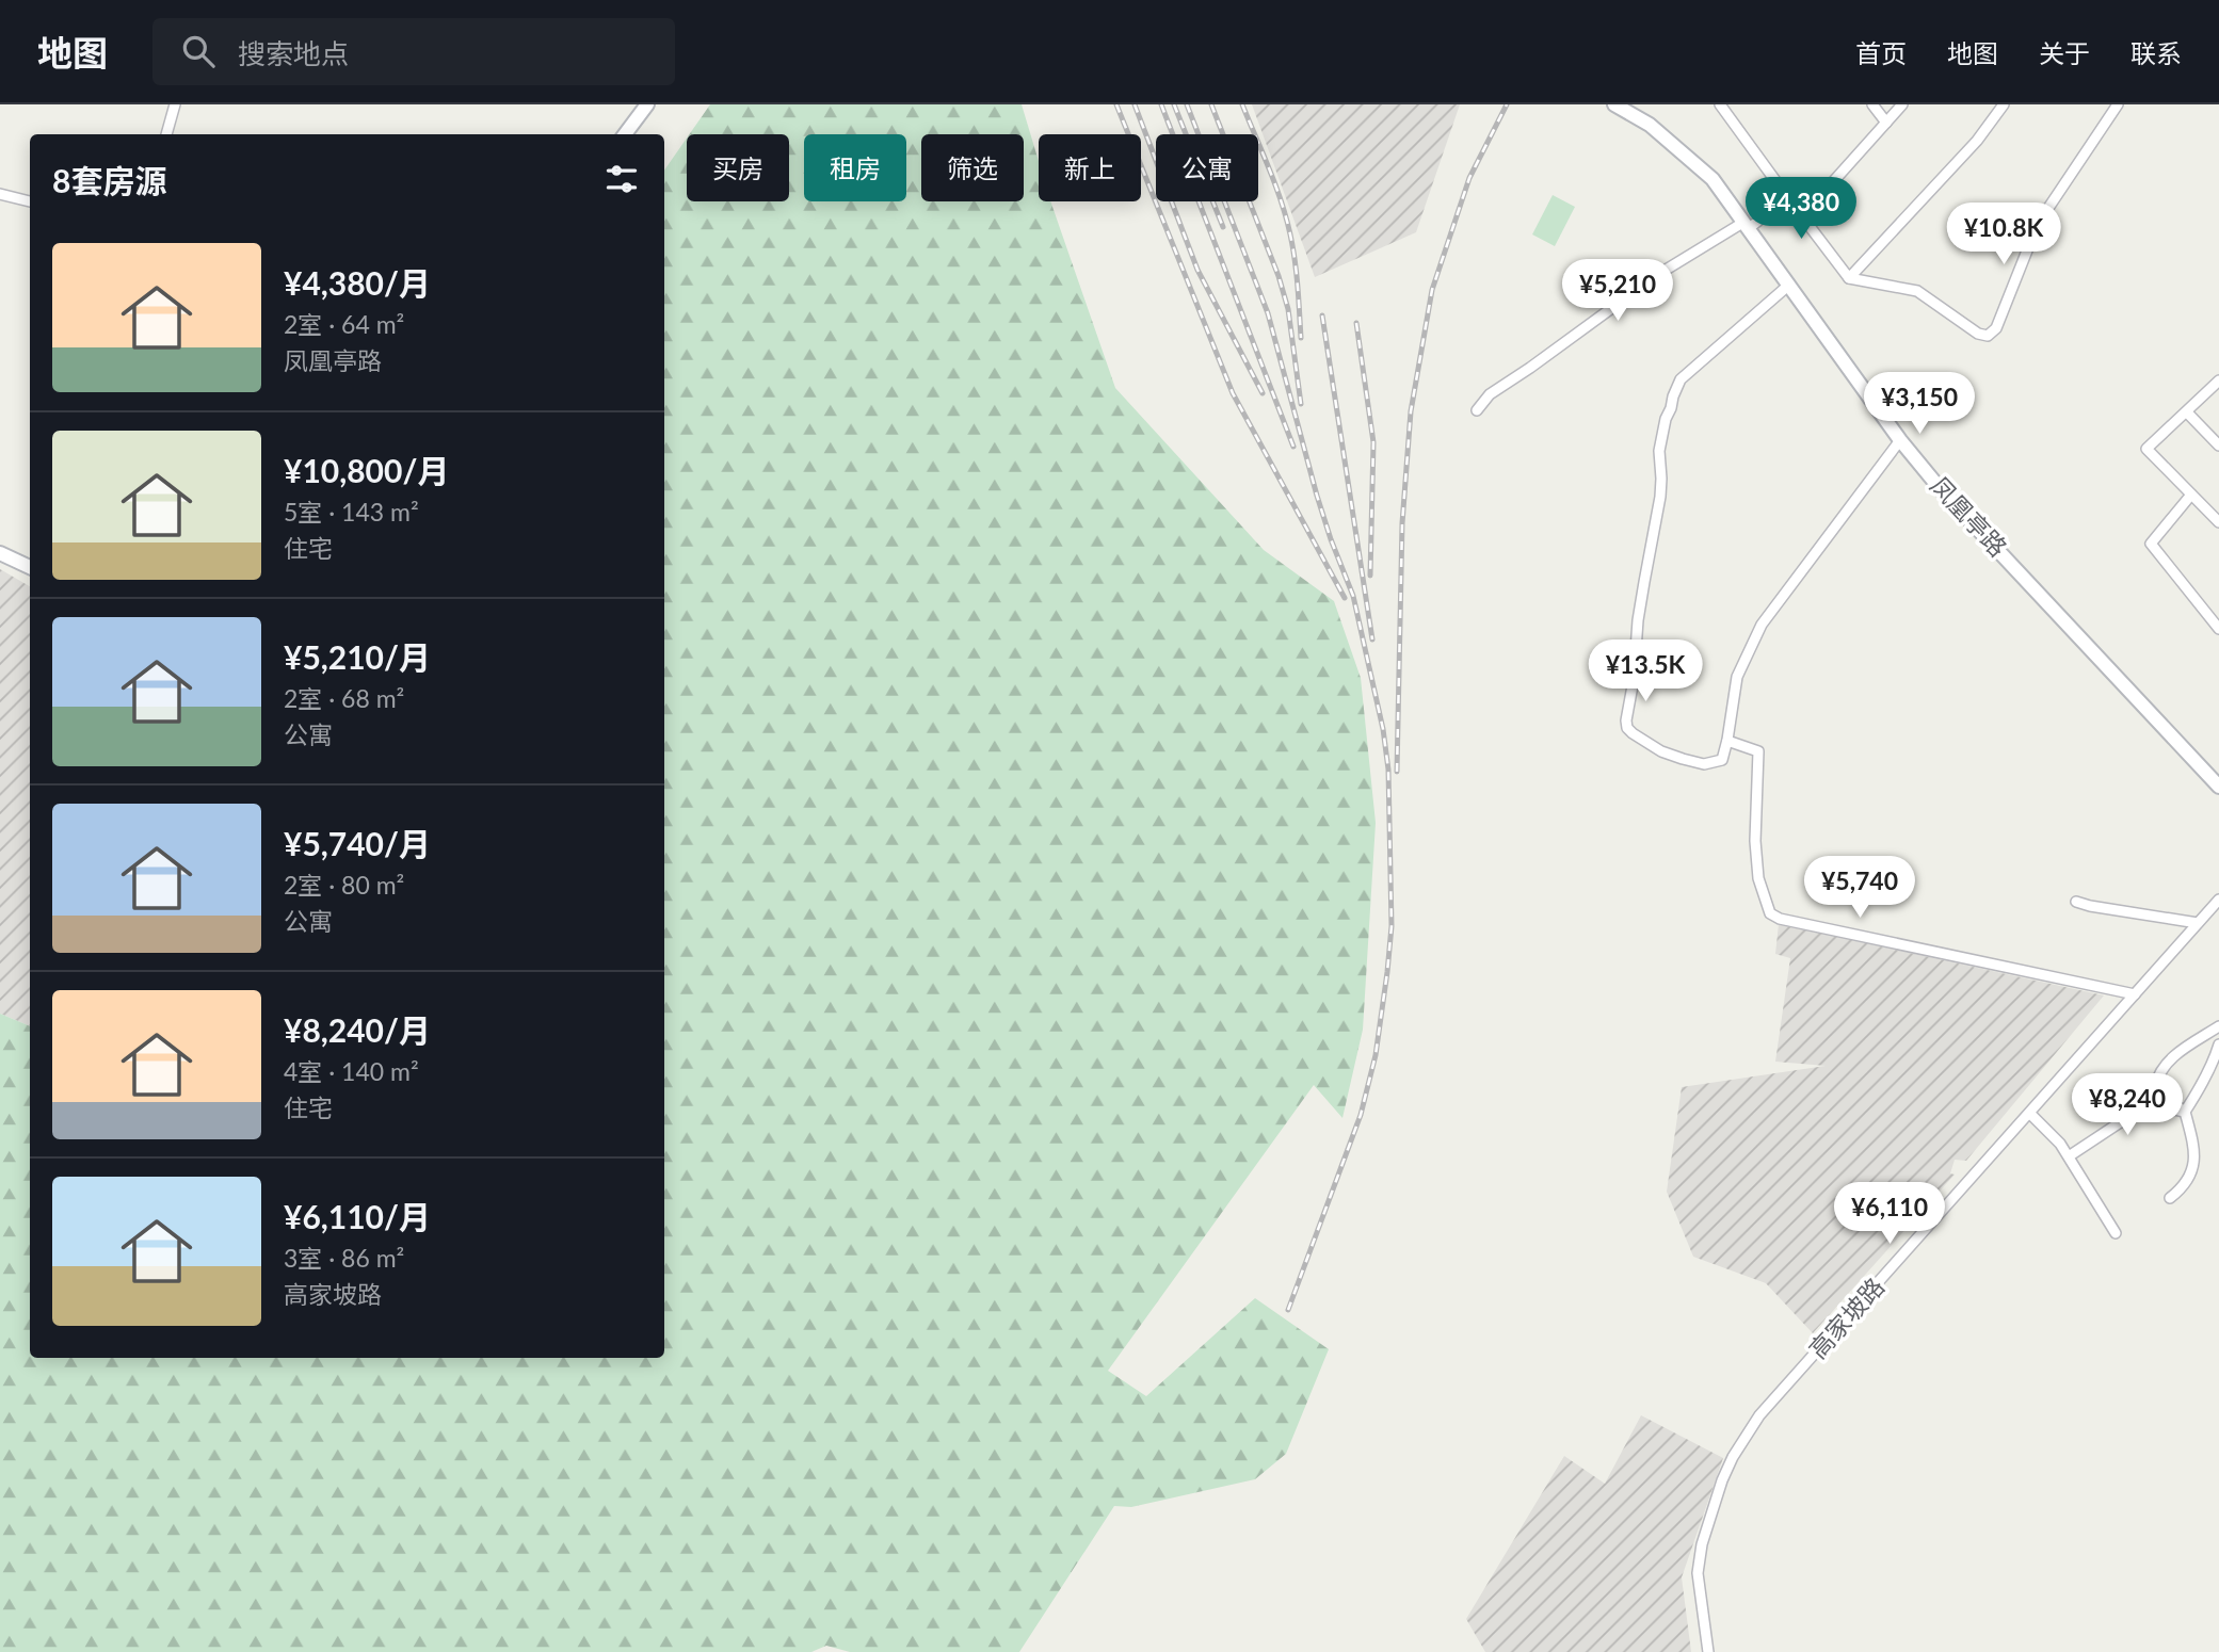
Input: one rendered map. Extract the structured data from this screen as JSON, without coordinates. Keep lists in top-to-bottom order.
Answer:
{
  "streets": {
    "street": ["凤凰亭路", "高家坡路"]
  },
  "page": {
    "header": "地图",
    "search": "搜索地点",
    "nav": [
      "首页",
      "地图",
      "关于",
      "联系"
    ],
    "chip": [
      "买房",
      "租房",
      "筛选",
      "新上",
      "公寓"
    ],
    "heading": "8套房源",
    "price": [
      "¥4,380",
      "¥10.8K",
      "¥5,210",
      "¥3,150",
      "¥13.5K",
      "¥5,740",
      "¥8,240",
      "¥6,110"
    ],
    "list": [
      {
        "name": "¥4,380/月",
        "note": "2室 · 64 m² · 凤凰亭路"
      },
      {
        "name": "¥10,800/月",
        "note": "5室 · 143 m² · 住宅"
      },
      {
        "name": "¥5,210/月",
        "note": "2室 · 68 m² · 公寓"
      },
      {
        "name": "¥5,740/月",
        "note": "2室 · 80 m² · 公寓"
      },
      {
        "name": "¥8,240/月",
        "note": "4室 · 140 m² · 住宅"
      },
      {
        "name": "¥6,110/月",
        "note": "3室 · 86 m² · 高家坡路"
      }
    ]
  }
}
